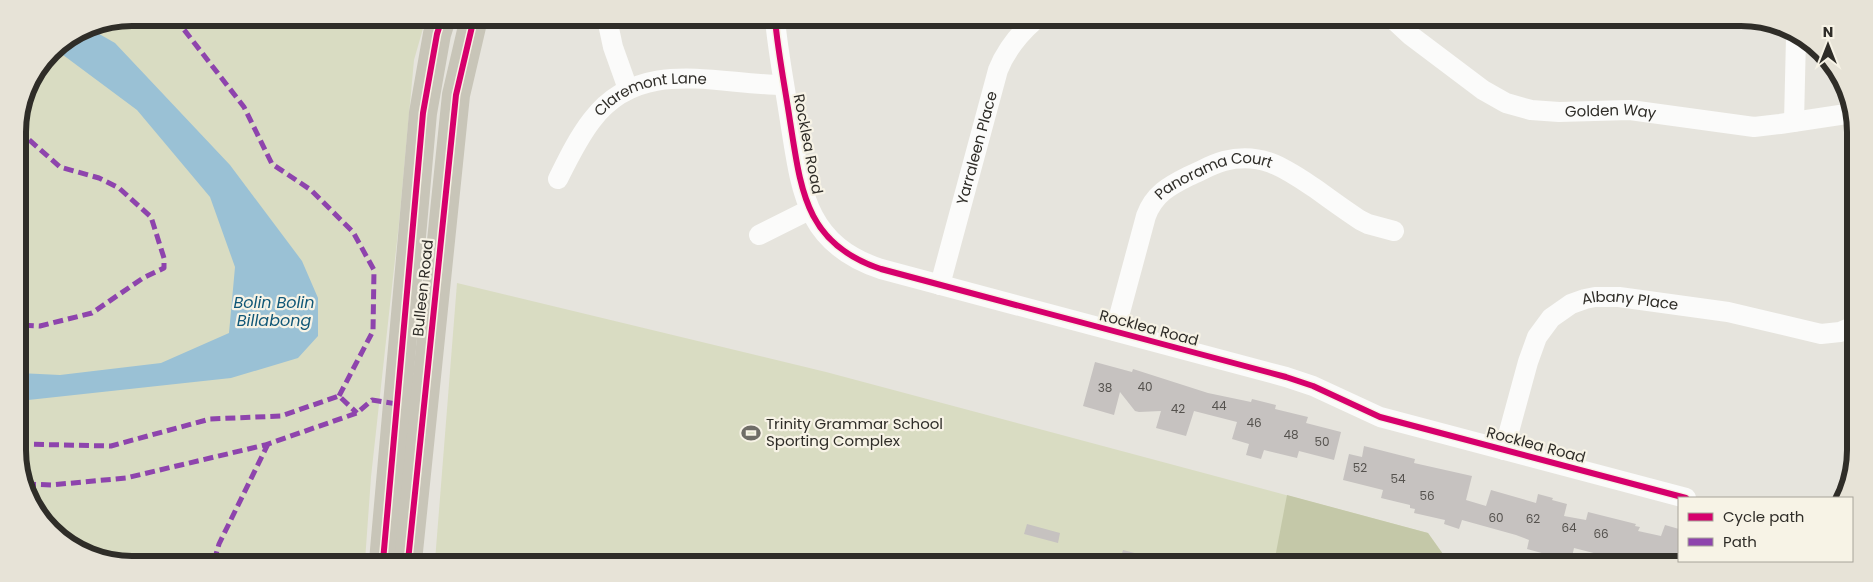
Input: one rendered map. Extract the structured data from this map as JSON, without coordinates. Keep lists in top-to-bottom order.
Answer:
{
  "streets": {
    "highway": ["Bulleen Road"],
    "street": [
      "Claremont Lane",
      "Golden Way",
      "Rocklea Road",
      "Yarraleen Place",
      "Panorama Court",
      "Albany Place"
    ]
  },
  "crossings": [
    ["Claremont Lane", "Rocklea Road"],
    ["Rocklea Road", "Yarraleen Place"],
    ["Rocklea Road", "Panorama Court"],
    ["Rocklea Road", "Albany Place"]
  ],
  "water": ["Bolin Bolin Billabong"],
  "places": {
    "sports": ["Trinity Grammar School Sporting Complex"]
  },
  "house_numbers": [
    "40",
    "38",
    "44",
    "42",
    "46",
    "48",
    "50",
    "52",
    "54",
    "56",
    "60",
    "62",
    "64",
    "66"
  ],
  "legend": ["Cycle path", "Path"],
  "north": "top"
}
